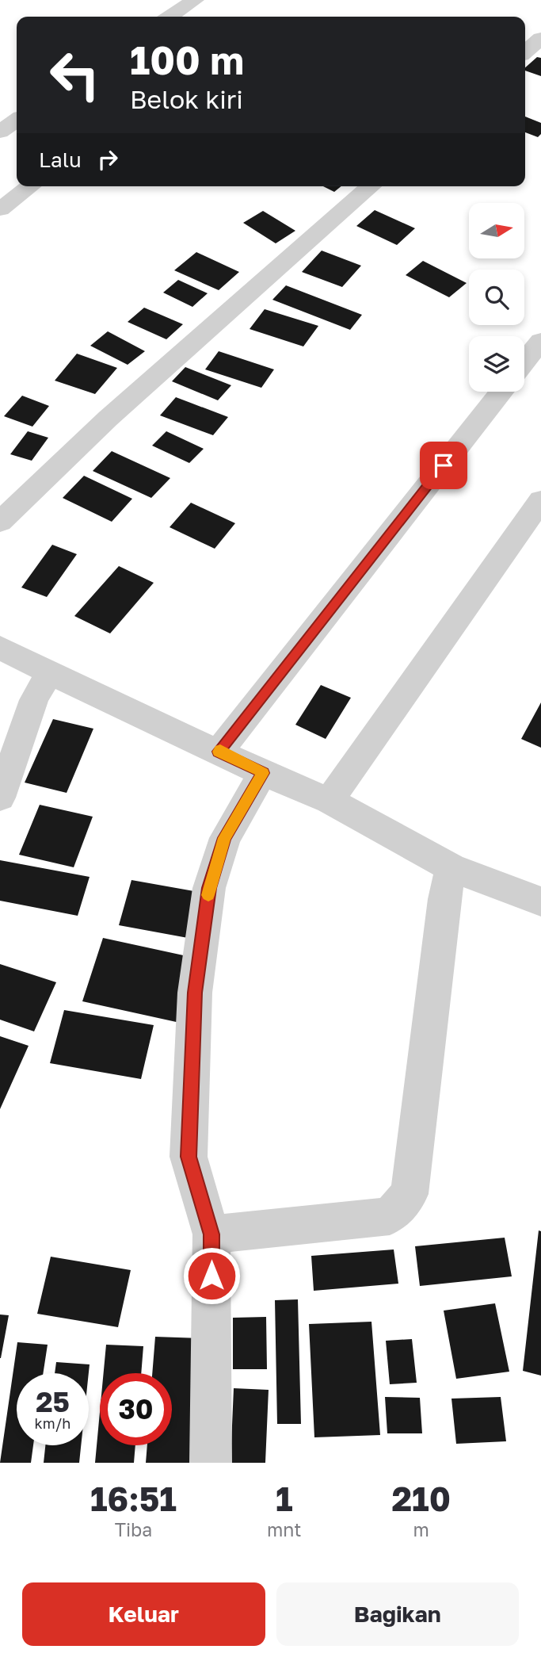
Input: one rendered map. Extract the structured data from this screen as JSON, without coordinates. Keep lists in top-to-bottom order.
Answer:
{
  "north": "right",
  "page": {
    "turn": ["100 m", "Belok kiri"],
    "then": "Lalu",
    "speed": "25 km/h",
    "limit": "30",
    "eta": [
      "16:51",
      "Tiba",
      "1",
      "mnt",
      "210",
      "m"
    ],
    "buttons": ["Keluar", "Bagikan"]
  }
}
